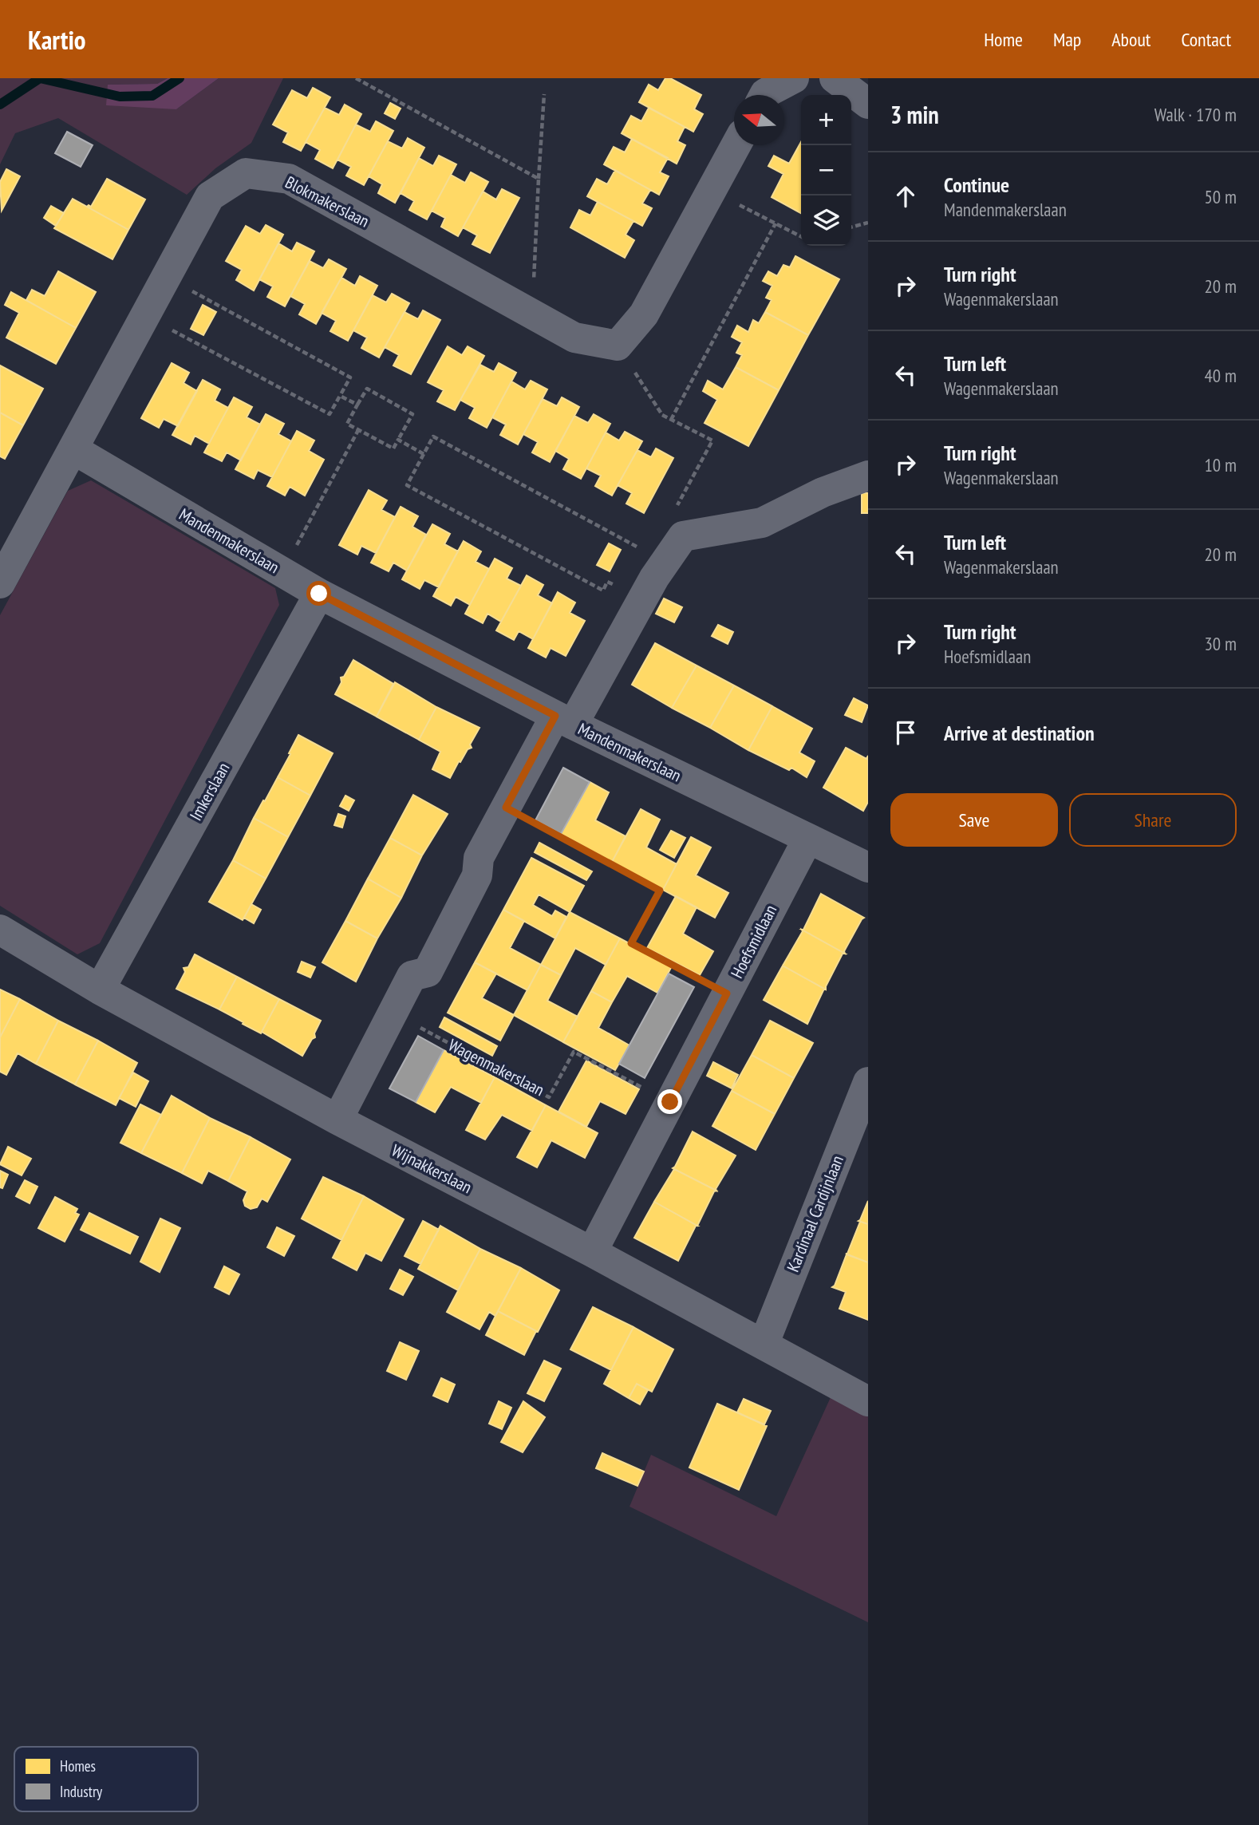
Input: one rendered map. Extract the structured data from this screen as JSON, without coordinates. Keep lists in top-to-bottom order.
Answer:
{
  "streets": {
    "street": [
      "Blokmakerslaan",
      "Mandenmakerslaan",
      "Imkerslaan",
      "Hoefsmidlaan",
      "Wijnakkerslaan",
      "Kardinaal Cardijnlaan"
    ],
    "path": ["Wagenmakerslaan"]
  },
  "crossings": [
    ["Blokmakerslaan", "Mandenmakerslaan"],
    ["Mandenmakerslaan", "Imkerslaan"],
    ["Mandenmakerslaan", "Hoefsmidlaan"],
    ["Imkerslaan", "Wijnakkerslaan"],
    ["Hoefsmidlaan", "Wagenmakerslaan"],
    ["Hoefsmidlaan", "Wijnakkerslaan"],
    ["Wijnakkerslaan", "Kardinaal Cardijnlaan"]
  ],
  "legend": ["Homes", "Industry"],
  "north": "left",
  "page": {
    "header": "Kartio",
    "nav": [
      "Home",
      "Map",
      "About",
      "Contact"
    ],
    "heading": ["3 min", "Walk · 170 m"],
    "map_buttons": ["+", "−"],
    "list": [
      ["Continue", "Mandenmakerslaan", "50 m"],
      ["Turn right", "Wagenmakerslaan", "20 m"],
      ["Turn left", "Wagenmakerslaan", "40 m"],
      ["Turn right", "Wagenmakerslaan", "10 m"],
      ["Turn left", "Wagenmakerslaan", "20 m"],
      ["Turn right", "Hoefsmidlaan", "30 m"],
      "Arrive at destination"
    ],
    "buttons": ["Save", "Share"]
  }
}
